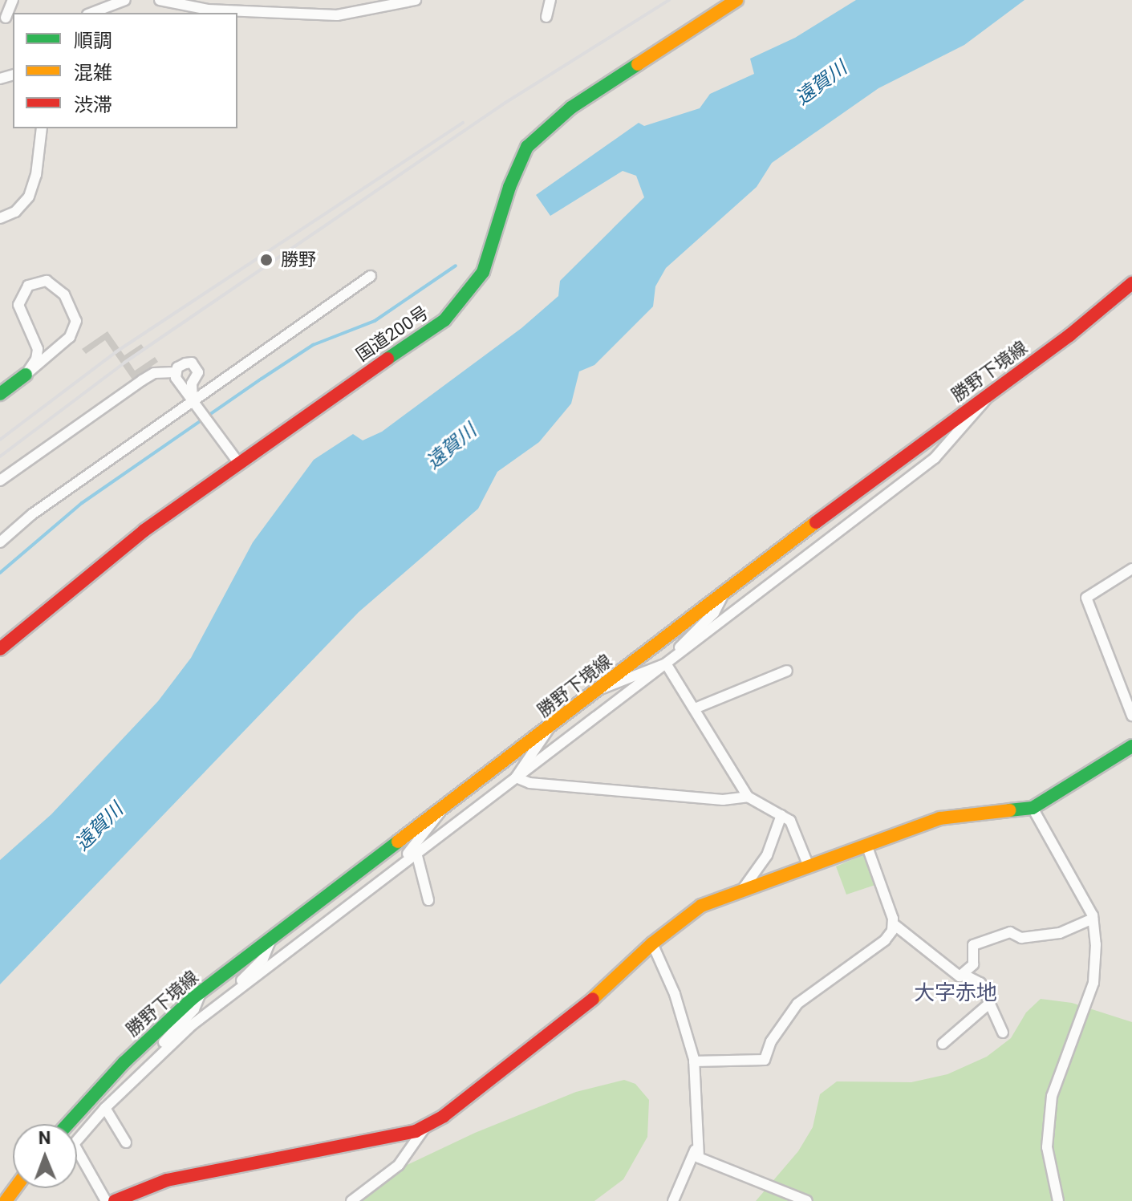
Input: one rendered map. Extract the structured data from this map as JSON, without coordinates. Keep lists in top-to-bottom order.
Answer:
{
  "streets": {
    "main road": ["国道200号", "勝野下境線"]
  },
  "districts": ["大字赤地"],
  "water": ["遠賀川"],
  "places": ["勝野"],
  "legend": ["順調", "混雑", "渋滞"],
  "north": "top"
}
